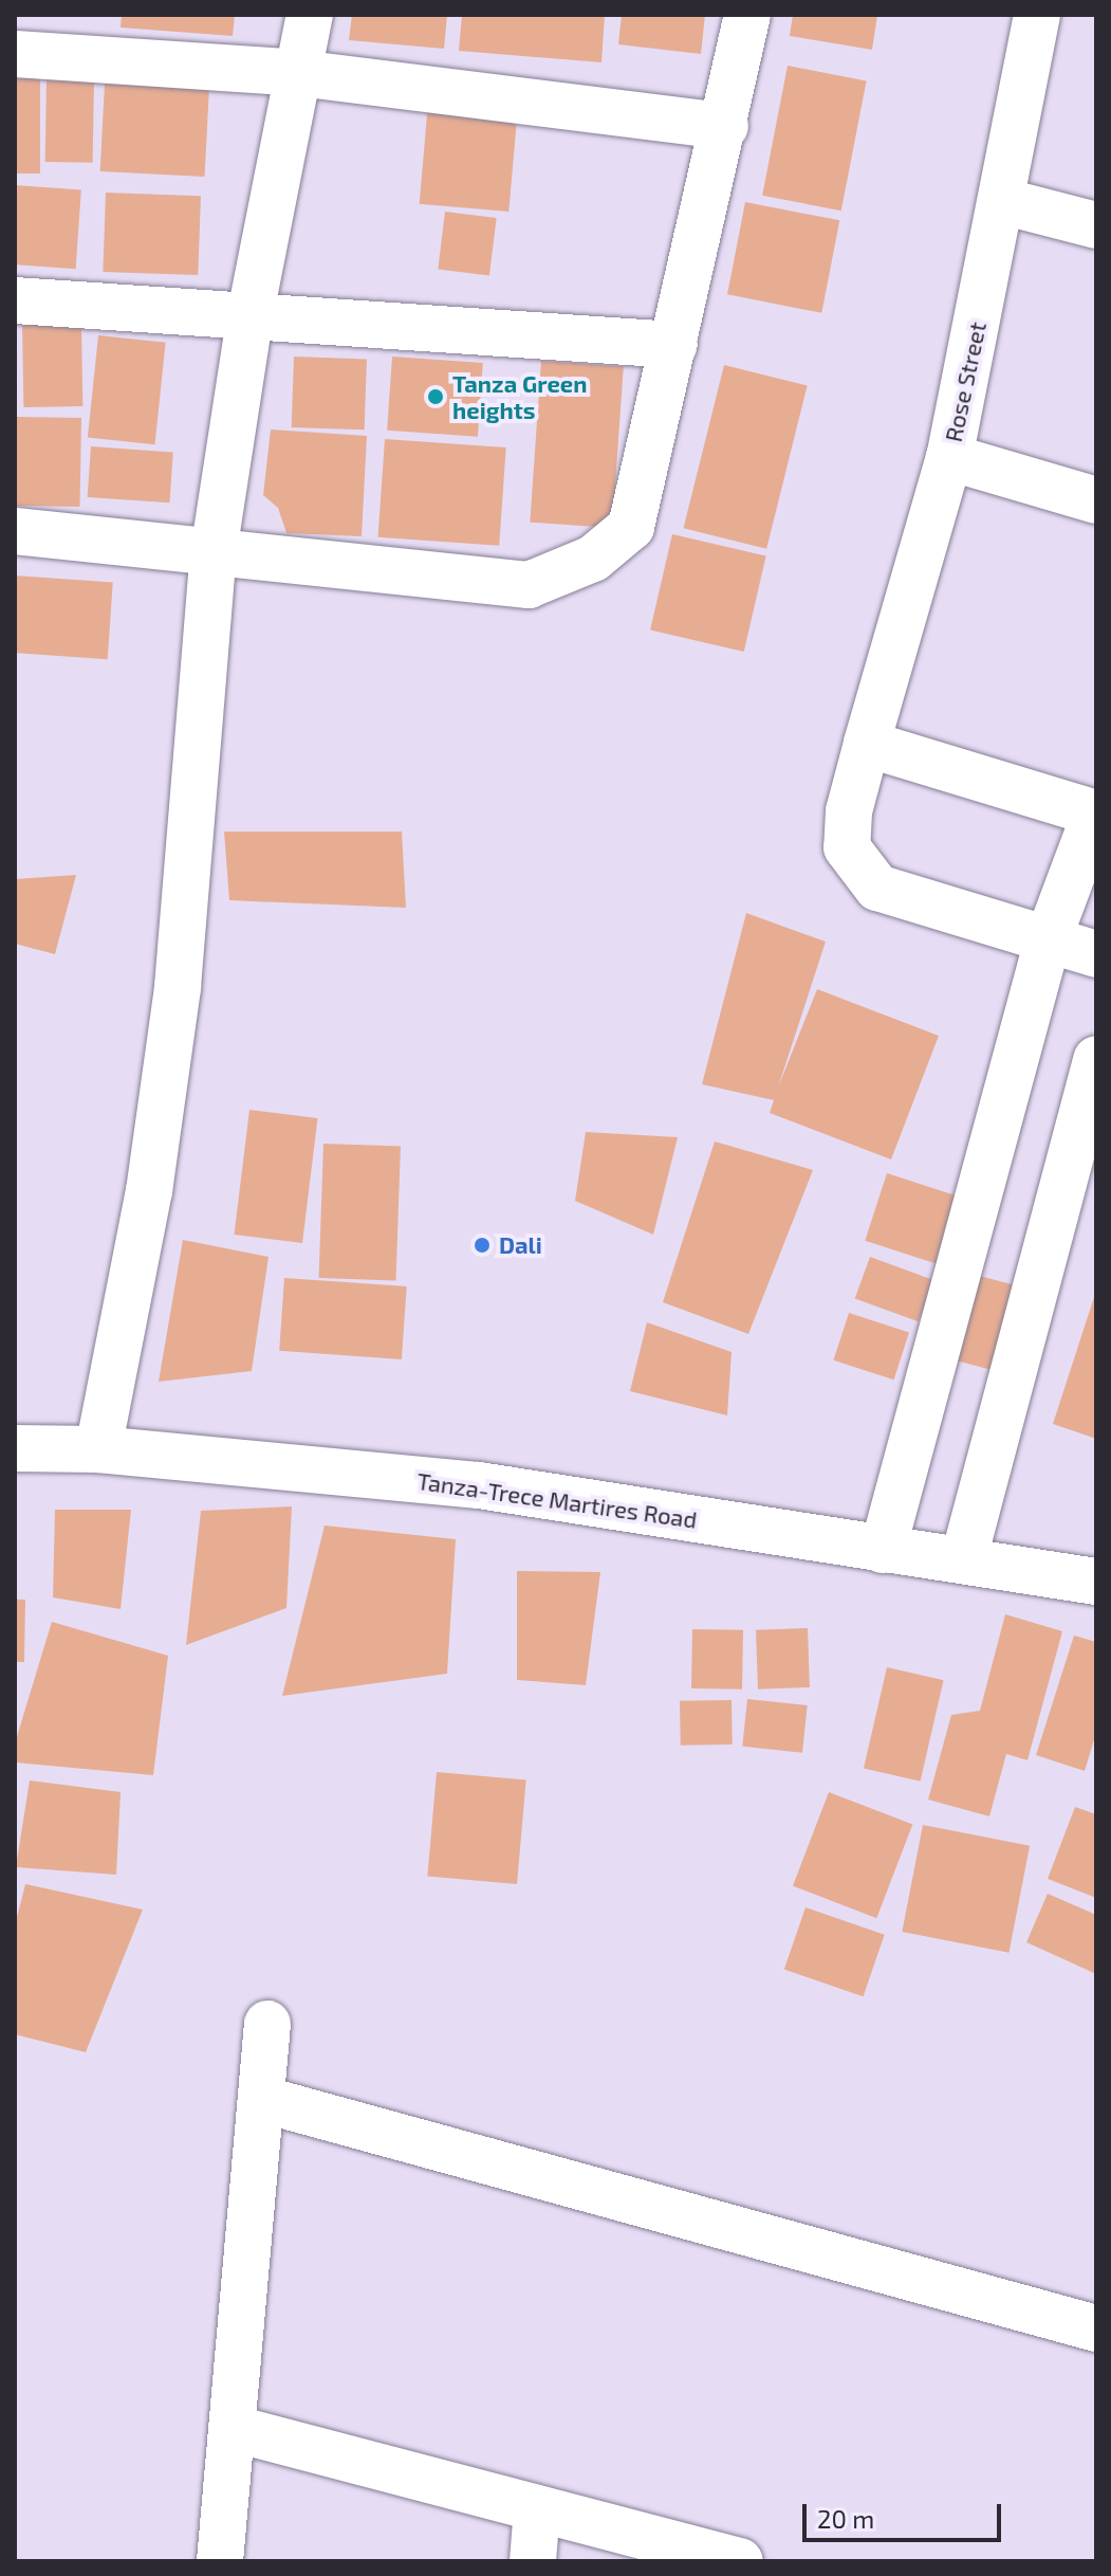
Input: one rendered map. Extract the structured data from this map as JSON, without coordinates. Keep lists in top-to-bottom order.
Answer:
{
  "streets": {
    "street": ["Rose Street", "Tanza-Trece Martires Road"]
  },
  "places": ["Tanza Green heights", "Dali"],
  "scale_bar": "20 m"
}
